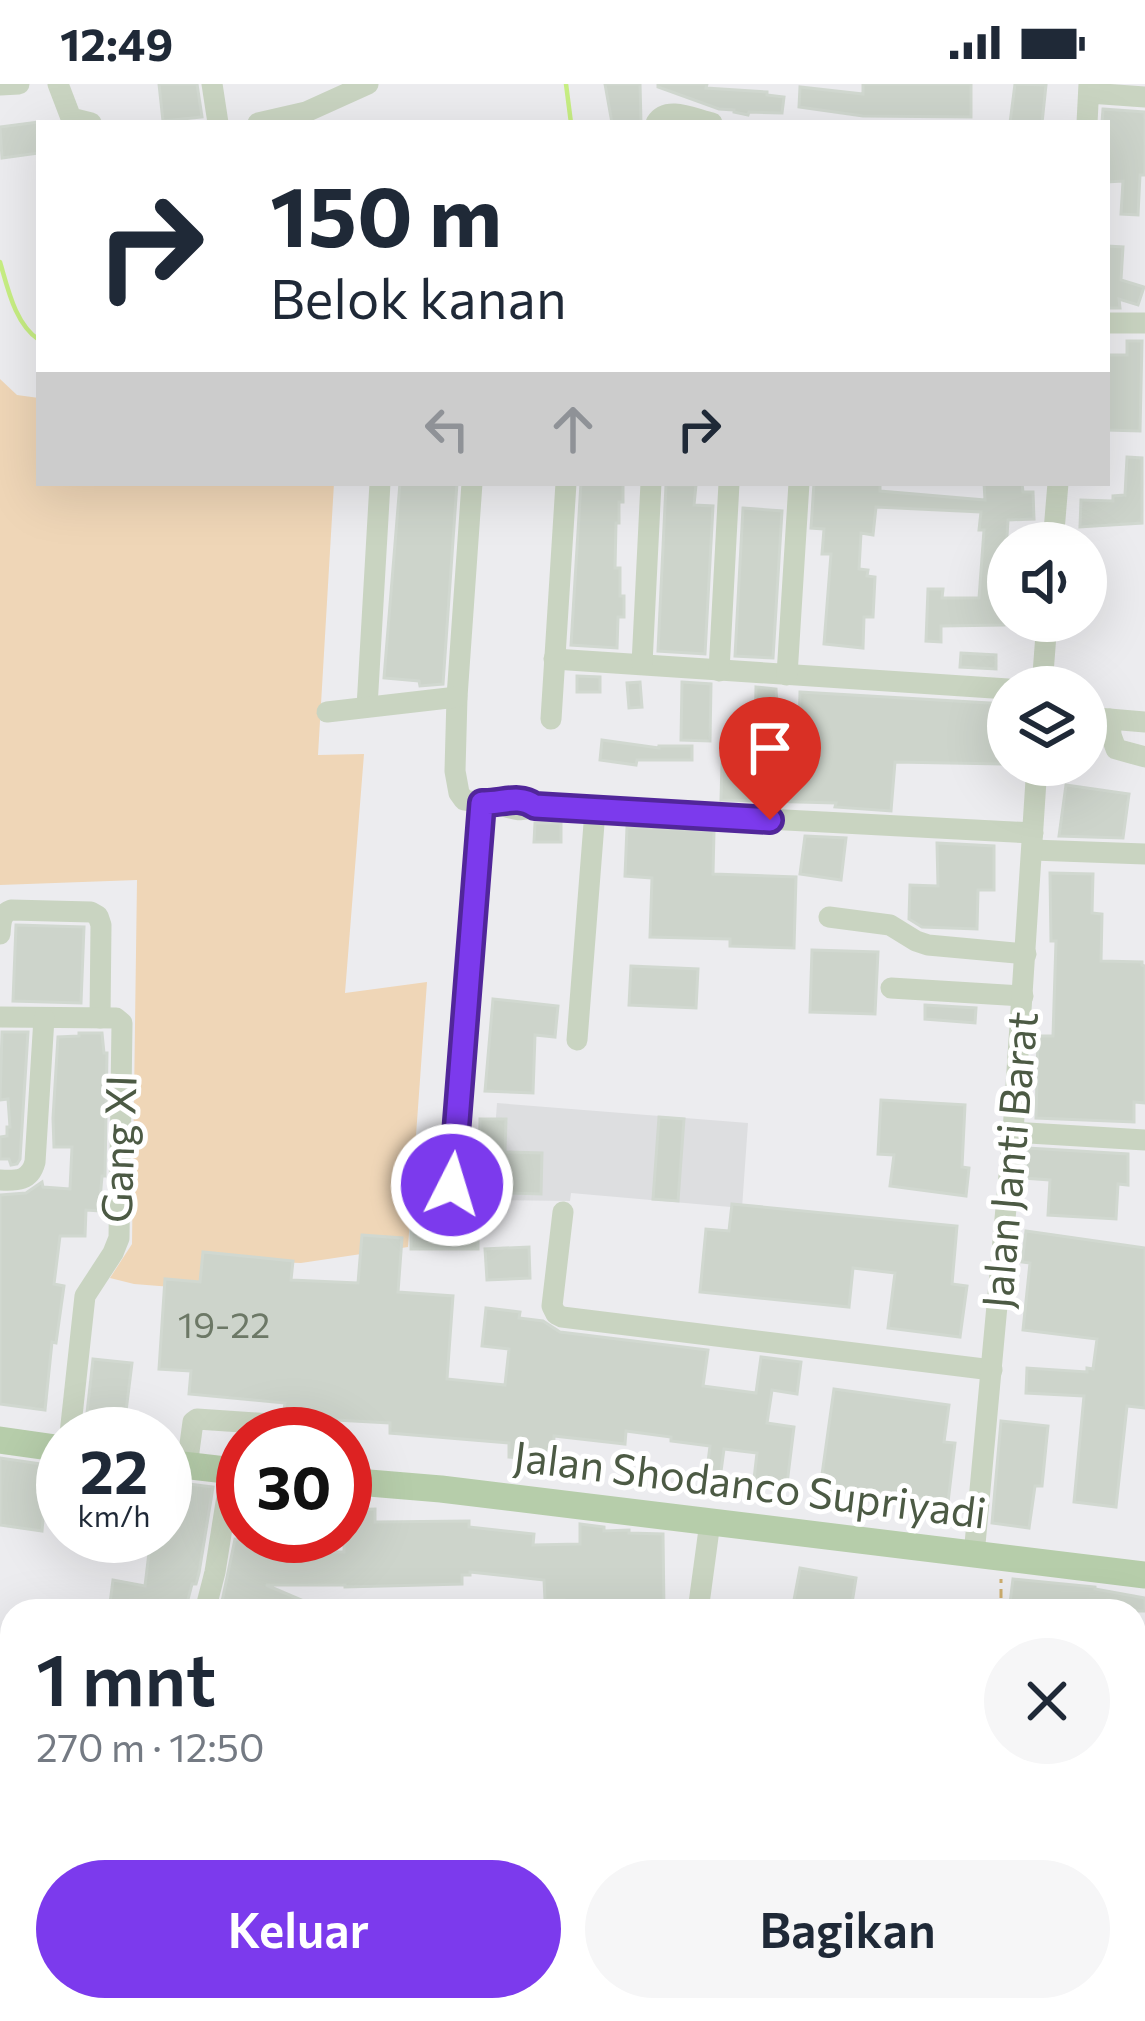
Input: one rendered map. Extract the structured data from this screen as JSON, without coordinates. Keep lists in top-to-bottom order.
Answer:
{
  "streets": {
    "main road": ["Jalan Shodanco Supriyadi"],
    "street": ["Gang XI", "Jalan Janti Barat"]
  },
  "crossings": [
    ["Jalan Janti Barat", "Jalan Shodanco Supriyadi"]
  ],
  "house_numbers": ["19-22"],
  "page": {
    "status": "12:49",
    "turn": ["150 m", "Belok kanan"],
    "speed": "22 km/h",
    "limit": "30",
    "heading": ["1 mnt", "270 m · 12:50"],
    "buttons": ["Keluar", "Bagikan"]
  }
}
